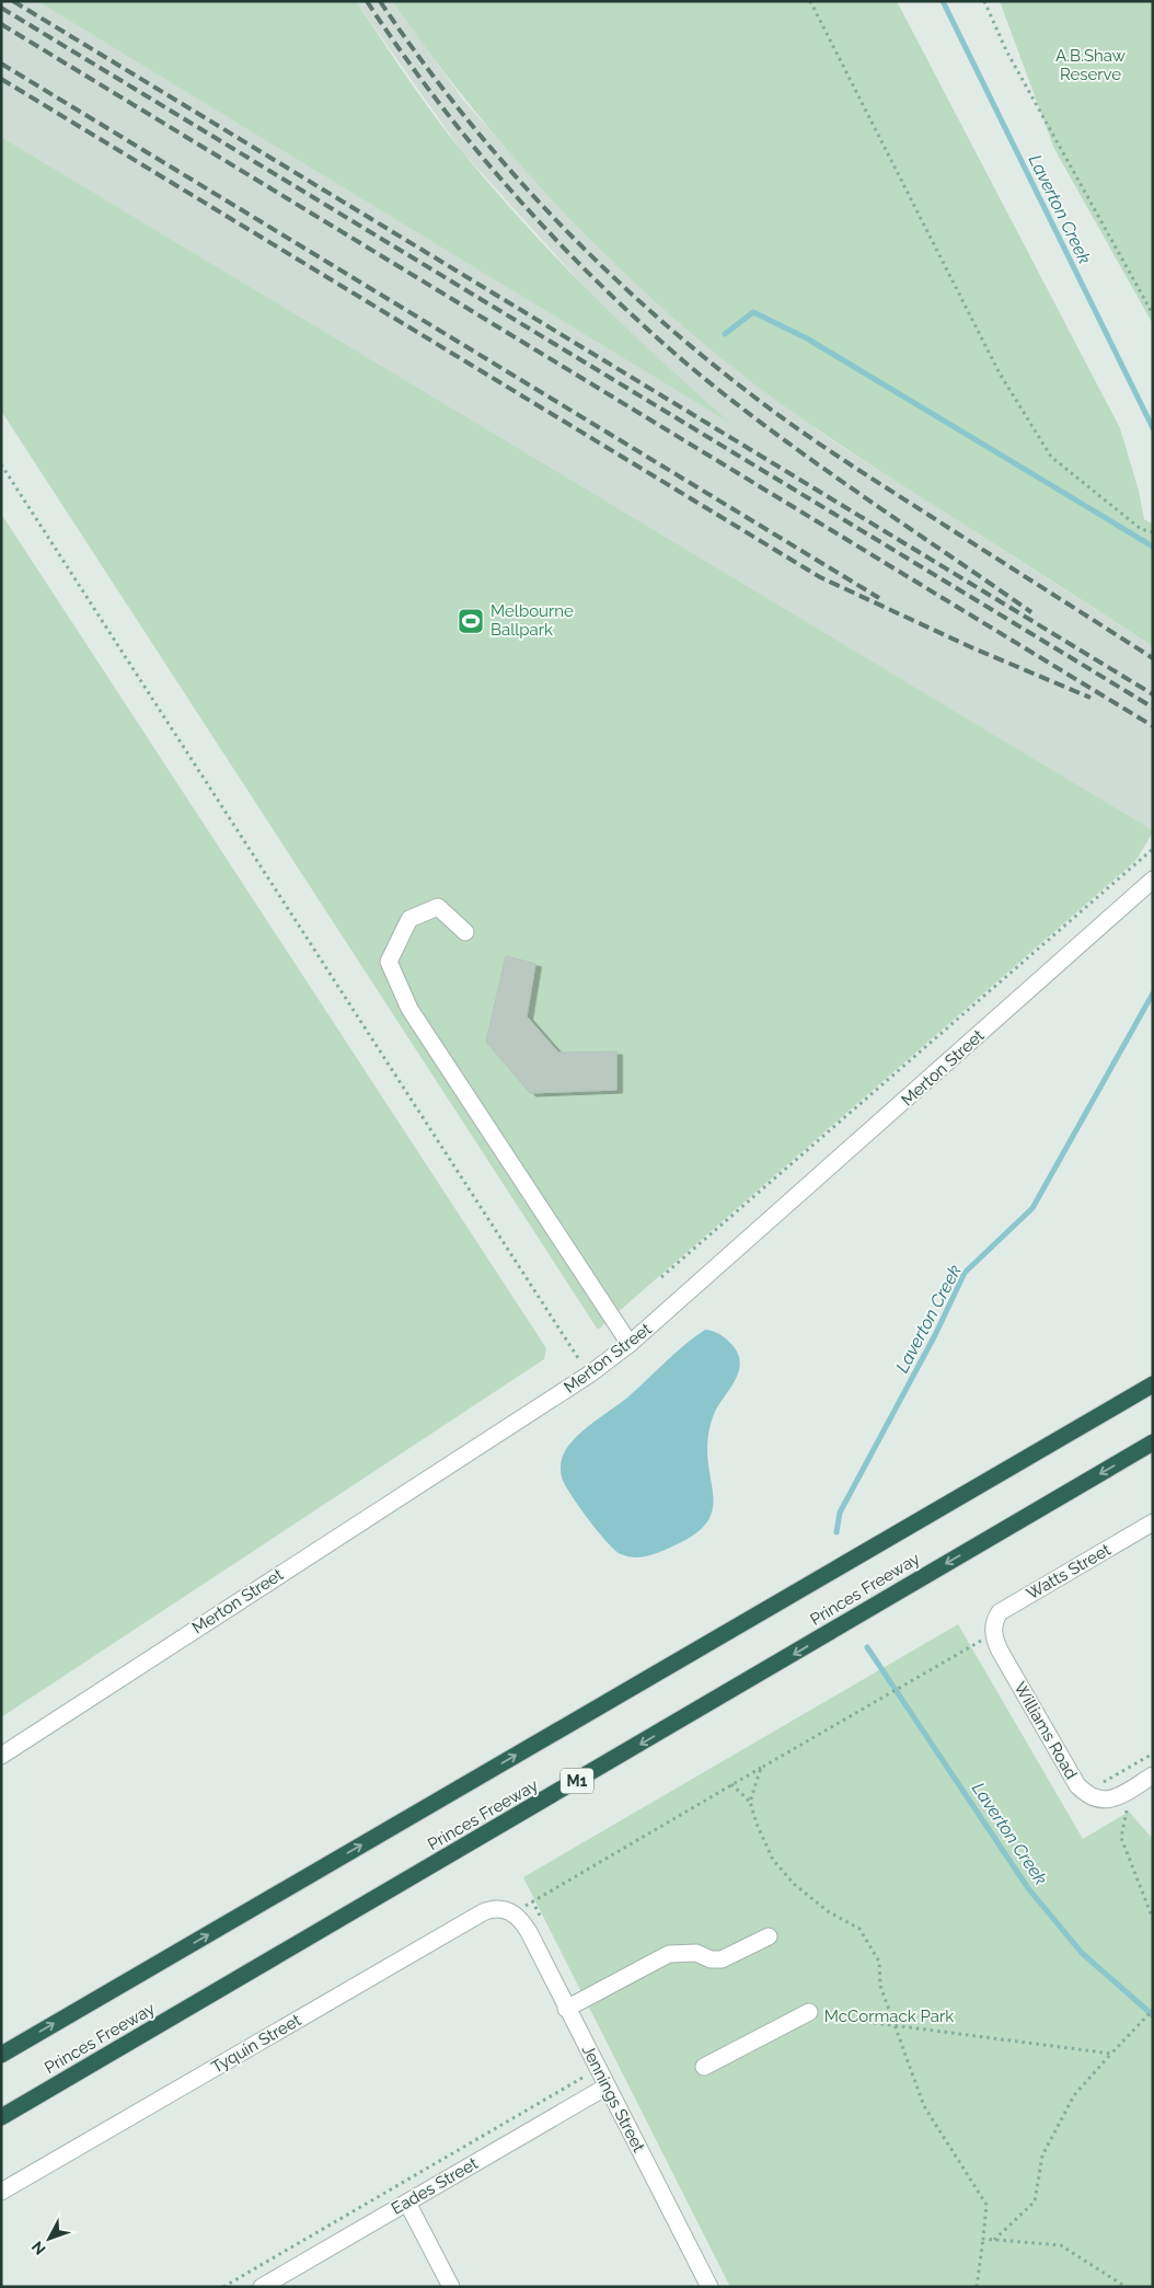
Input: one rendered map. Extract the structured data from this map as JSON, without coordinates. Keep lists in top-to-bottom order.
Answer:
{
  "streets": {
    "highway": ["Princes Freeway", "M1"],
    "street": [
      "Merton Street",
      "Watts Street",
      "Williams Road",
      "Tyquin Street",
      "Jennings Street",
      "Eades Street"
    ]
  },
  "crossings": [
    ["Watts Street", "Williams Road"],
    ["Tyquin Street", "Jennings Street"],
    ["Jennings Street", "Eades Street"]
  ],
  "water": ["Laverton Creek"],
  "parks": ["A.B.Shaw Reserve", "McCormack Park"],
  "places": {
    "sports": ["Melbourne Ballpark"]
  },
  "north": "bottom left"
}
